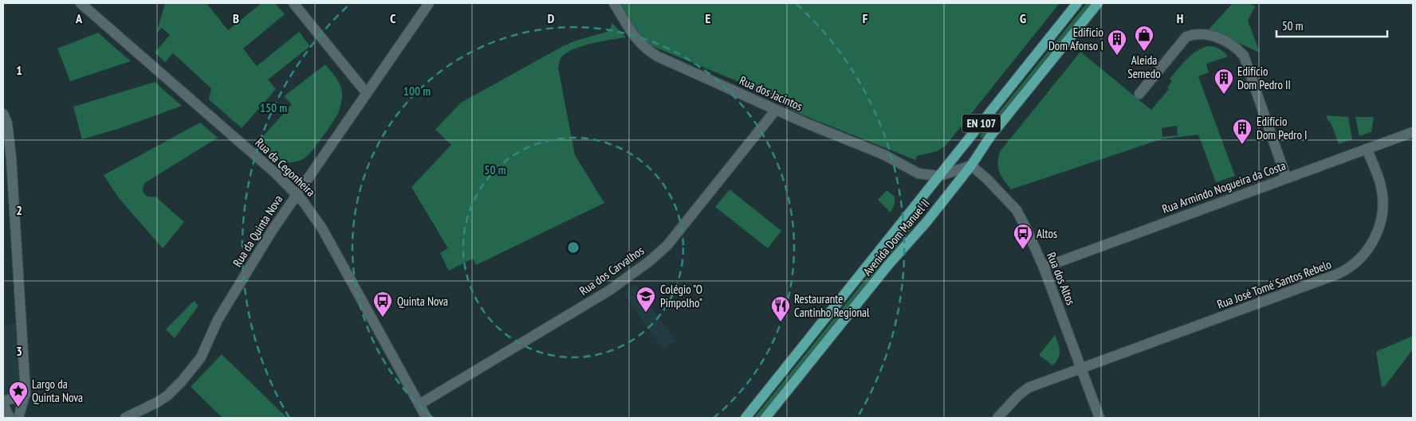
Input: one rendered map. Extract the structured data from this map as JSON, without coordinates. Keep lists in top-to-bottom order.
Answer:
{
  "streets": {
    "main road": ["EN 107", "Avenida Dom Manuel II"],
    "street": [
      "Rua dos Jacintos",
      "Rua da Cegonheira",
      "Rua Armindo Nogueira da Costa",
      "Rua da Quinta Nova",
      "Rua dos Carvalhos",
      "Rua dos Altos",
      "Rua José Tomé Santos Rebelo"
    ]
  },
  "crossings": [
    ["Rua dos Jacintos", "Avenida Dom Manuel II"],
    ["Rua dos Jacintos", "Rua dos Carvalhos"],
    ["Rua da Cegonheira", "Rua da Quinta Nova"],
    ["Rua da Cegonheira", "Rua dos Carvalhos"],
    ["Rua Armindo Nogueira da Costa", "Rua dos Altos"],
    ["Rua Armindo Nogueira da Costa", "Rua José Tomé Santos Rebelo"],
    ["Avenida Dom Manuel II", "Rua dos Altos"],
    ["Rua dos Altos", "Rua José Tomé Santos Rebelo"]
  ],
  "places": {
    "shop": ["Aleida Semedo"],
    "building": ["Edifício Dom Afonso I", "Edifício Dom Pedro II", "Edifício Dom Pedro I"],
    "bus stop": ["Altos", "Quinta Nova"],
    "school or university": ["Colégio \"O Pimpolho\""],
    "restaurant": ["Restaurante Cantinho Regional"],
    "place": ["Largo da Quinta Nova"]
  },
  "scale_bar": "50 m",
  "grid": {
    "columns": [
      "A",
      "B",
      "C",
      "D",
      "E",
      "F",
      "G",
      "H"
    ],
    "rows": ["1", "2", "3"]
  },
  "rings": ["100 m", "150 m", "50 m"]
}
